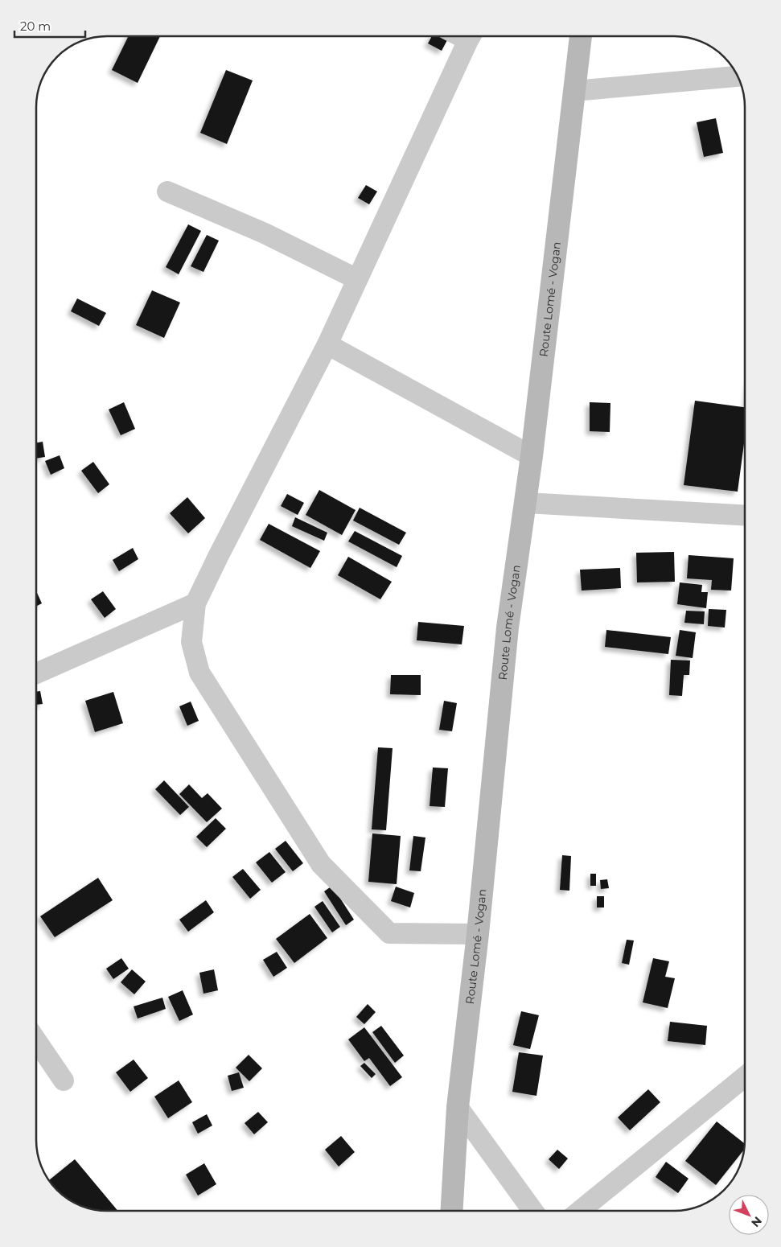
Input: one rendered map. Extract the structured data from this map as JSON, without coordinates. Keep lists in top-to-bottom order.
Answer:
{
  "streets": {
    "main road": ["Route Lomé - Vogan"]
  },
  "scale_bar": "20 m",
  "north": "bottom right"
}
